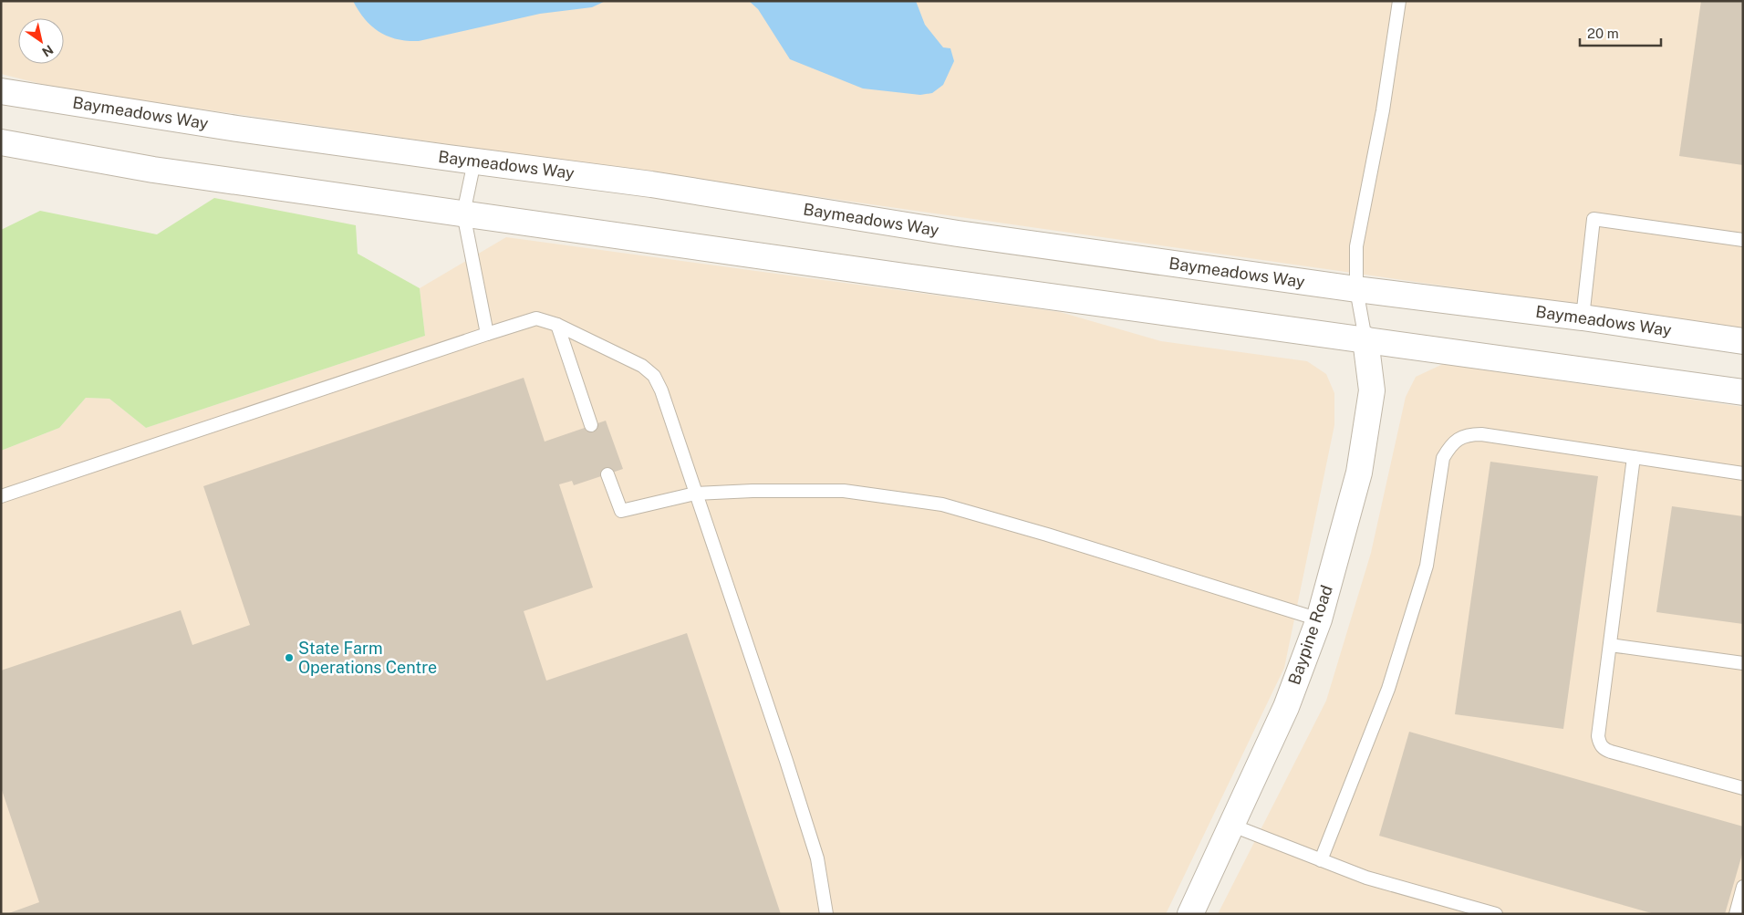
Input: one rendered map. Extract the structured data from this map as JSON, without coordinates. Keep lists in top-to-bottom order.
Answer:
{
  "streets": {
    "street": ["Baymeadows Way", "Baypine Road"]
  },
  "places": ["State Farm Operations Centre"],
  "scale_bar": "20 m",
  "north": "bottom right"
}
